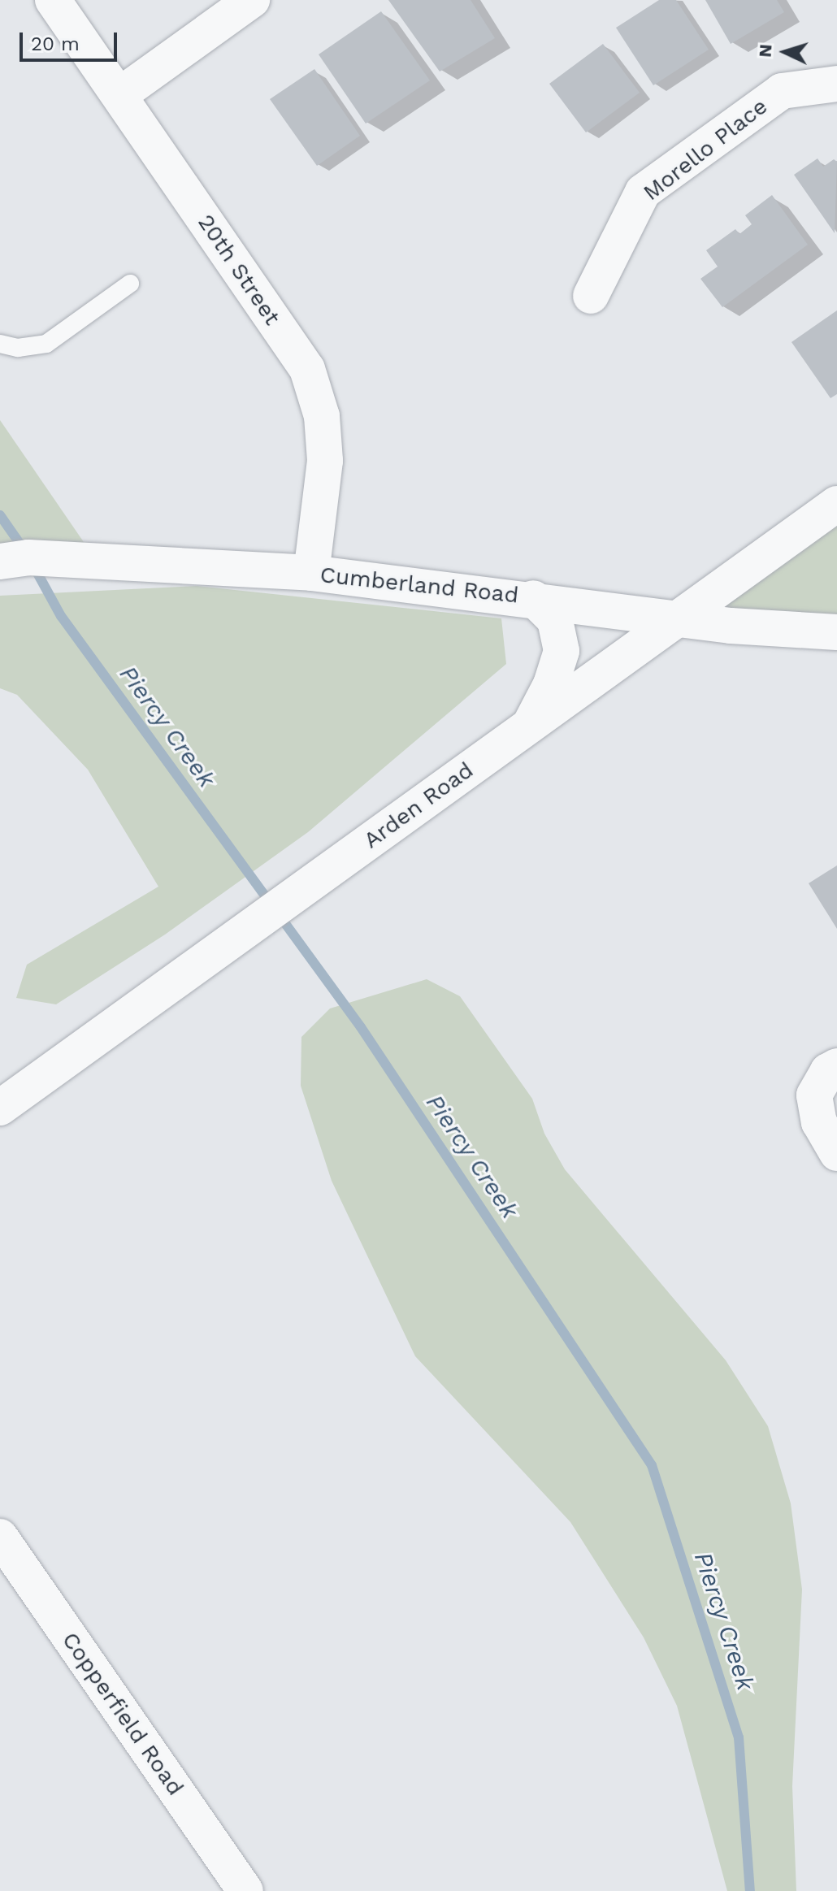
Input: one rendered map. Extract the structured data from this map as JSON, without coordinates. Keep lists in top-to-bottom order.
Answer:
{
  "streets": {
    "street": [
      "Morello Place",
      "20th Street",
      "Cumberland Road",
      "Arden Road",
      "Copperfield Road"
    ]
  },
  "crossings": [
    ["20th Street", "Cumberland Road"],
    ["Cumberland Road", "Arden Road"]
  ],
  "water": ["Piercy Creek"],
  "scale_bar": "20 m",
  "north": "left"
}
